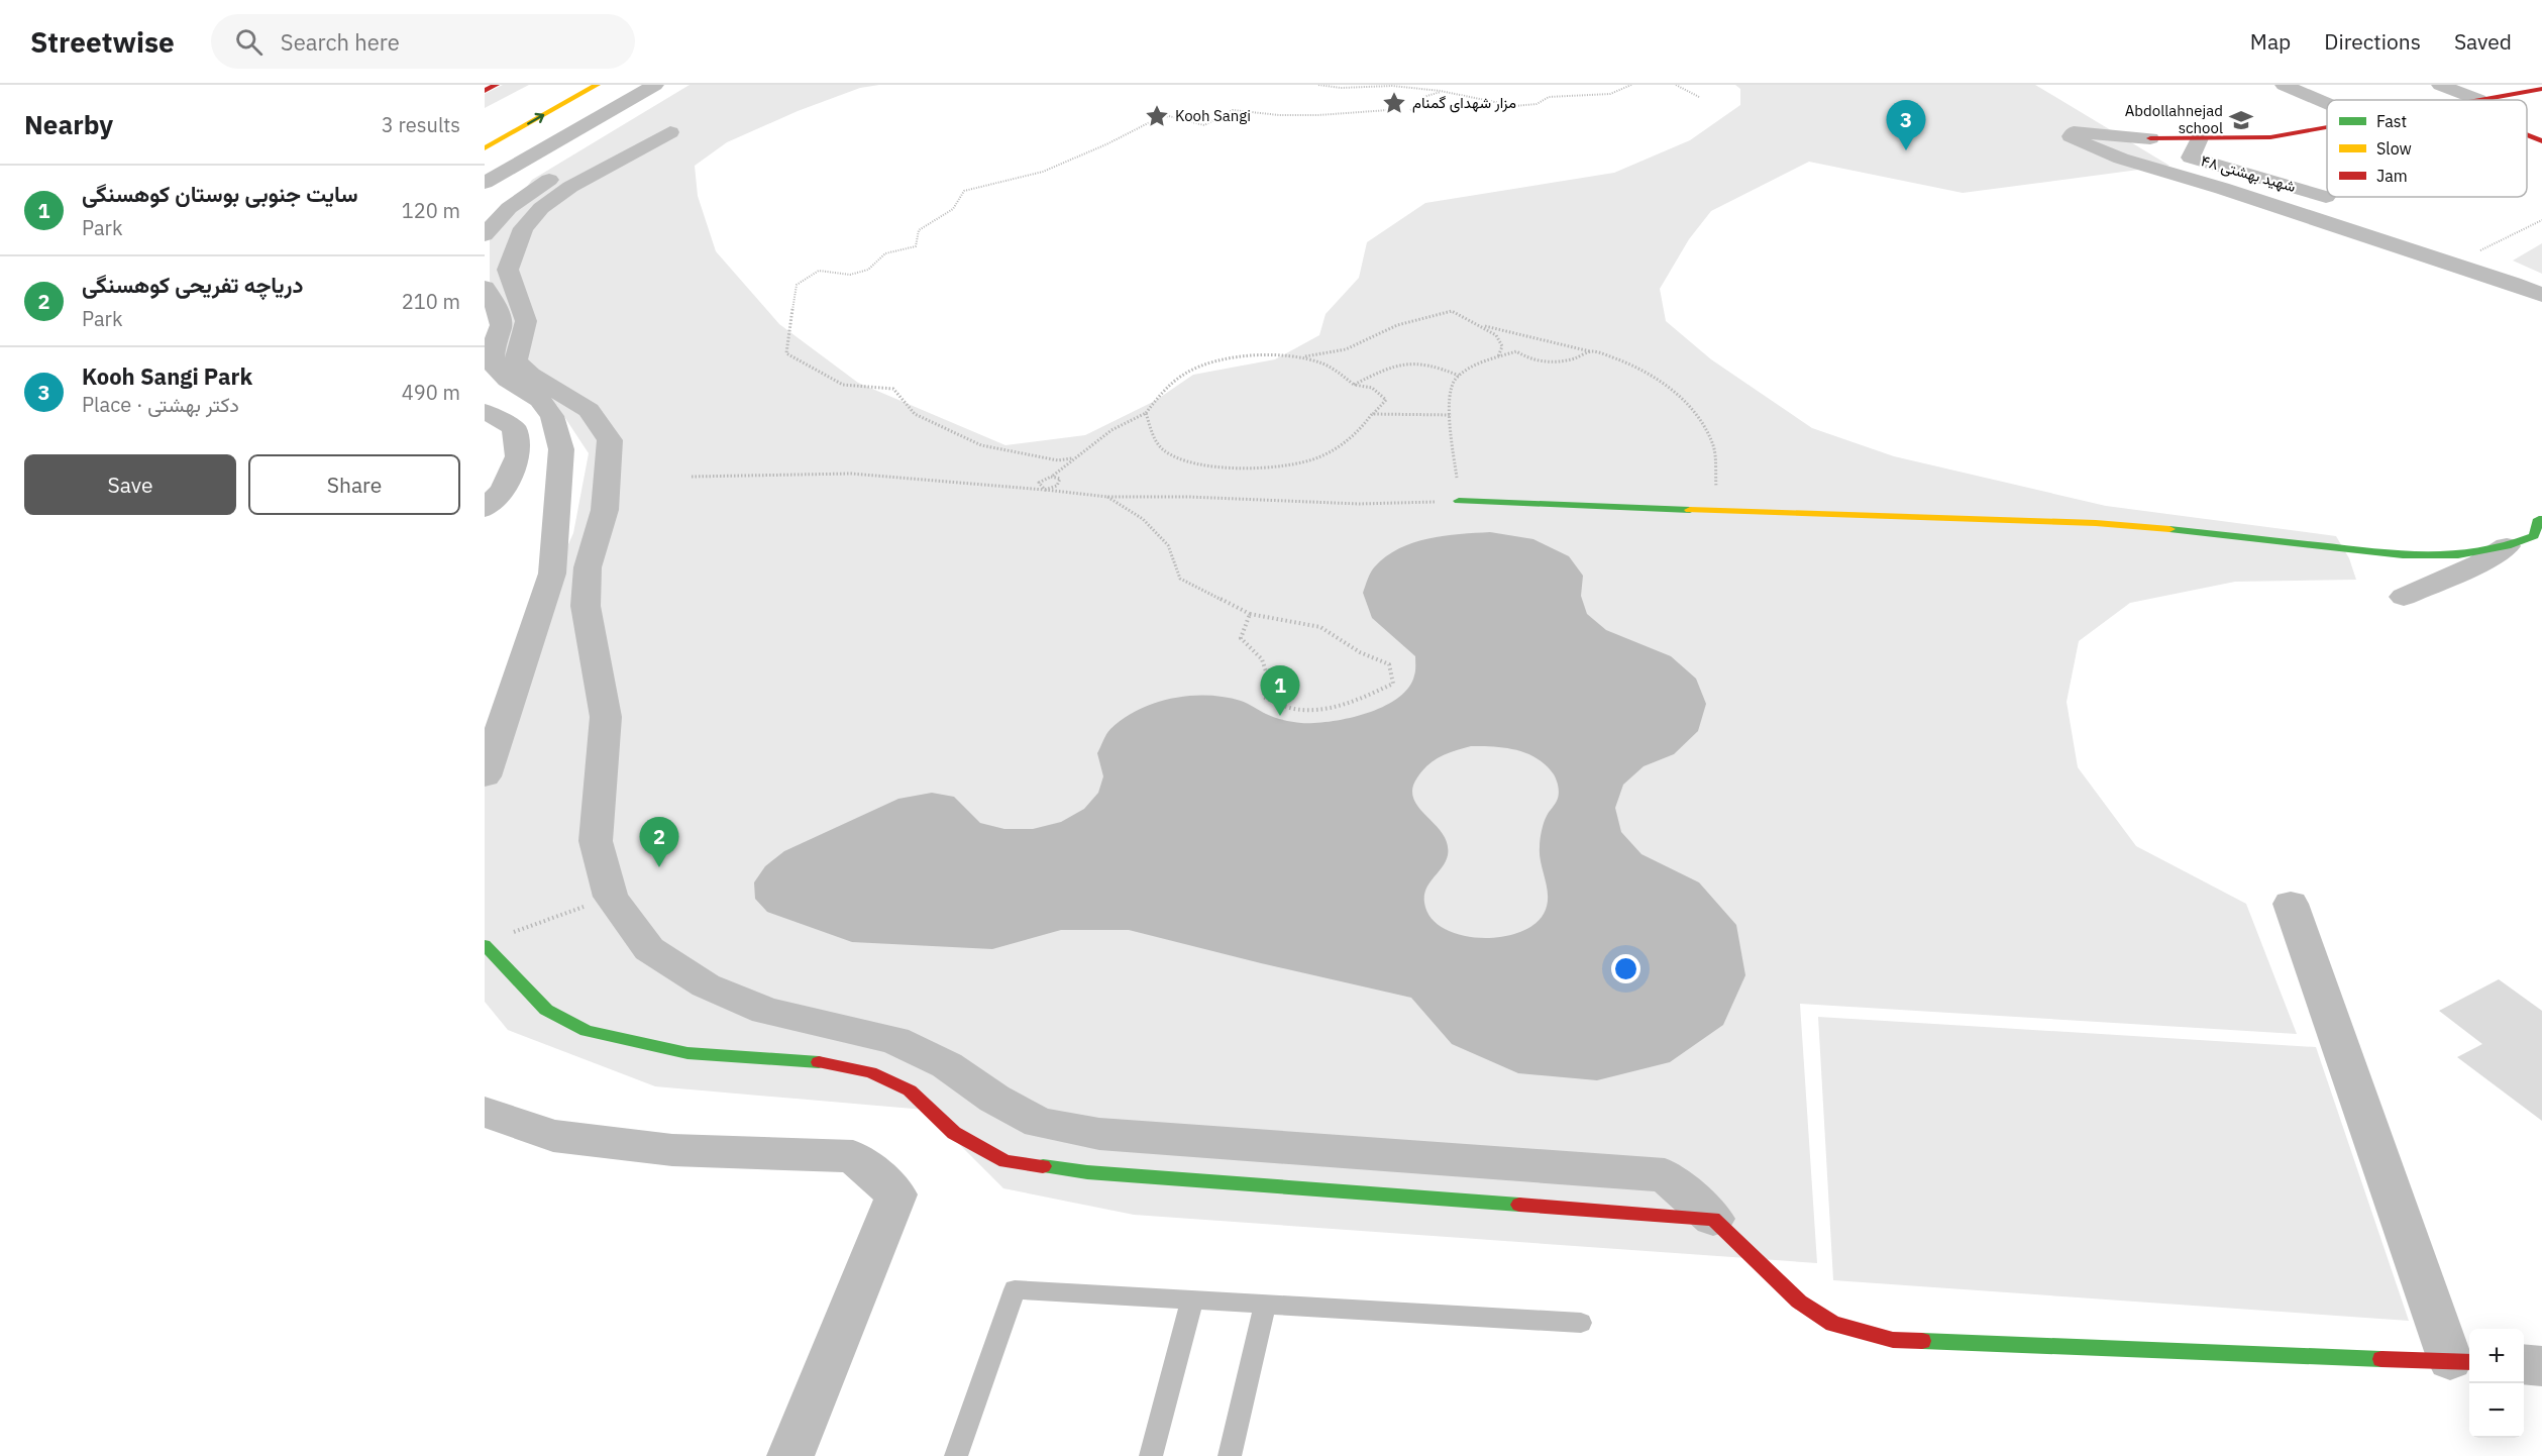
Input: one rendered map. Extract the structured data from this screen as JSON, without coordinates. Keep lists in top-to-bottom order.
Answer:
{
  "streets": {
    "street": ["شهید بهشتی ۴۸"]
  },
  "places": {
    "place": ["مزار شهدای گمنام", "Kooh Sangi"],
    "school or university": ["Abdollahnejad school"]
  },
  "legend": ["Fast", "Slow", "Jam"],
  "page": {
    "header": "Streetwise",
    "search": "Search here",
    "nav": ["Map", "Directions", "Saved"],
    "heading": ["Nearby", "3 results"],
    "pins": ["3", "1", "2"],
    "list": [
      {
        "mark": "1",
        "name": "سایت جنوبی بوستان کوهسنگی",
        "note": "Park",
        "value": "120 m"
      },
      {
        "mark": "2",
        "name": "دریاچه تفریحی کوهسنگی",
        "note": "Park",
        "value": "210 m"
      },
      {
        "mark": "3",
        "name": "Kooh Sangi Park",
        "note": "Place · دکتر بهشتی",
        "value": "490 m"
      }
    ],
    "buttons": ["Save", "Share"],
    "map_buttons": ["+", "−"]
  }
}
